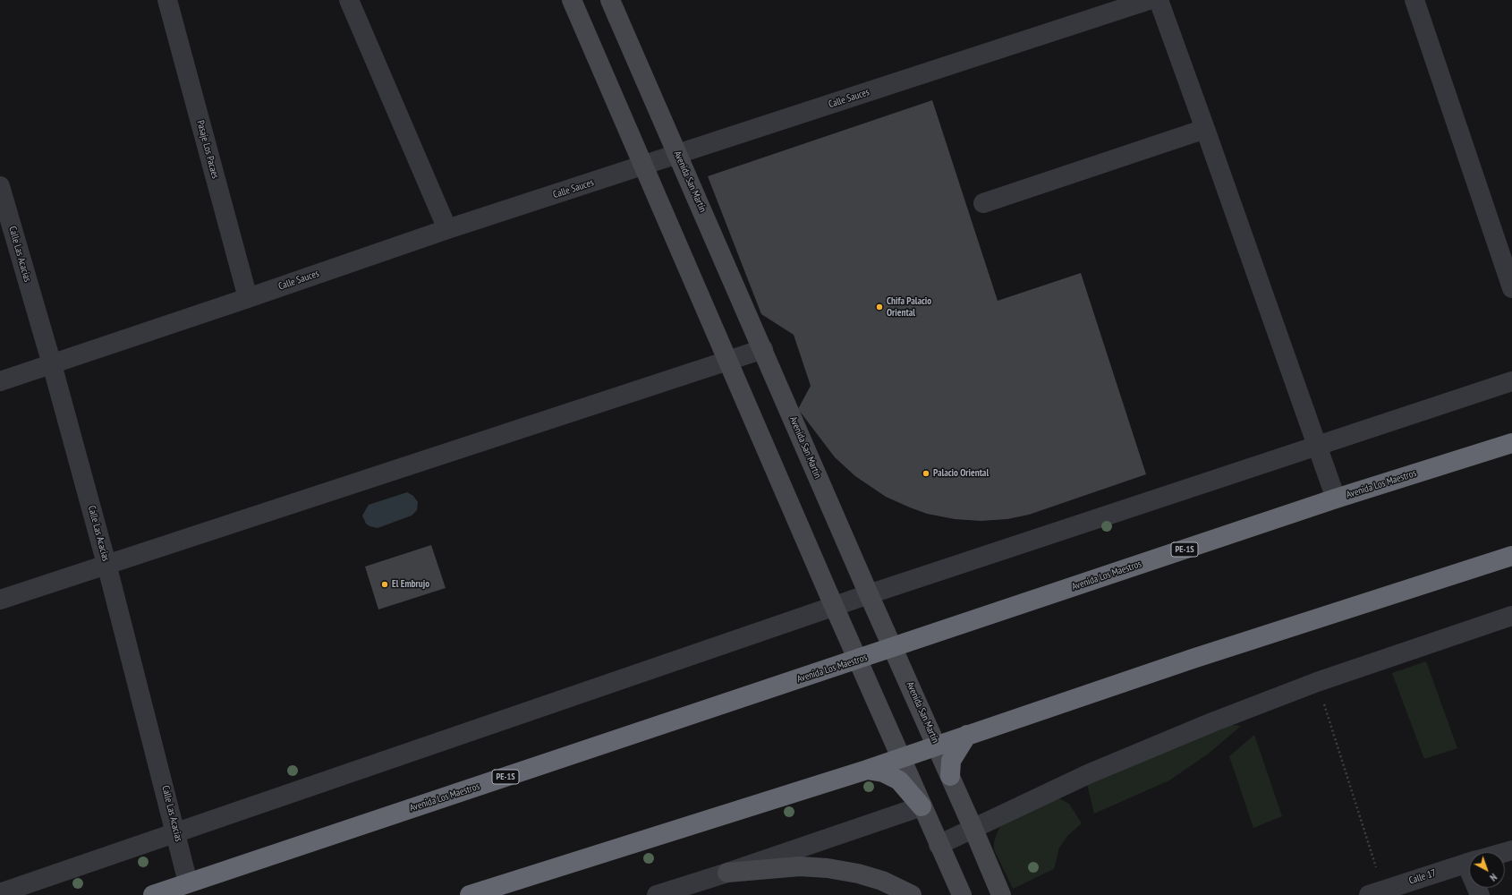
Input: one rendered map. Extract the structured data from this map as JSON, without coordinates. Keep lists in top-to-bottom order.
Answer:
{
  "streets": {
    "highway": ["Avenida Los Maestros", "PE-1S"],
    "main road": ["Avenida San Martín"],
    "street": [
      "Calle Sauces",
      "Pasaje Los Pacaes",
      "Calle Las Acacias",
      "Calle 17"
    ]
  },
  "crossings": [
    ["Calle Sauces", "Pasaje Los Pacaes"],
    ["Calle Sauces", "Avenida San Martín"],
    ["Calle Sauces", "Calle Las Acacias"],
    ["Avenida San Martín", "Avenida Los Maestros"],
    ["Calle Las Acacias", "Avenida Los Maestros"]
  ],
  "places": ["Chifa Palacio Oriental", "Palacio Oriental", "El Embrujo"],
  "north": "bottom right"
}
